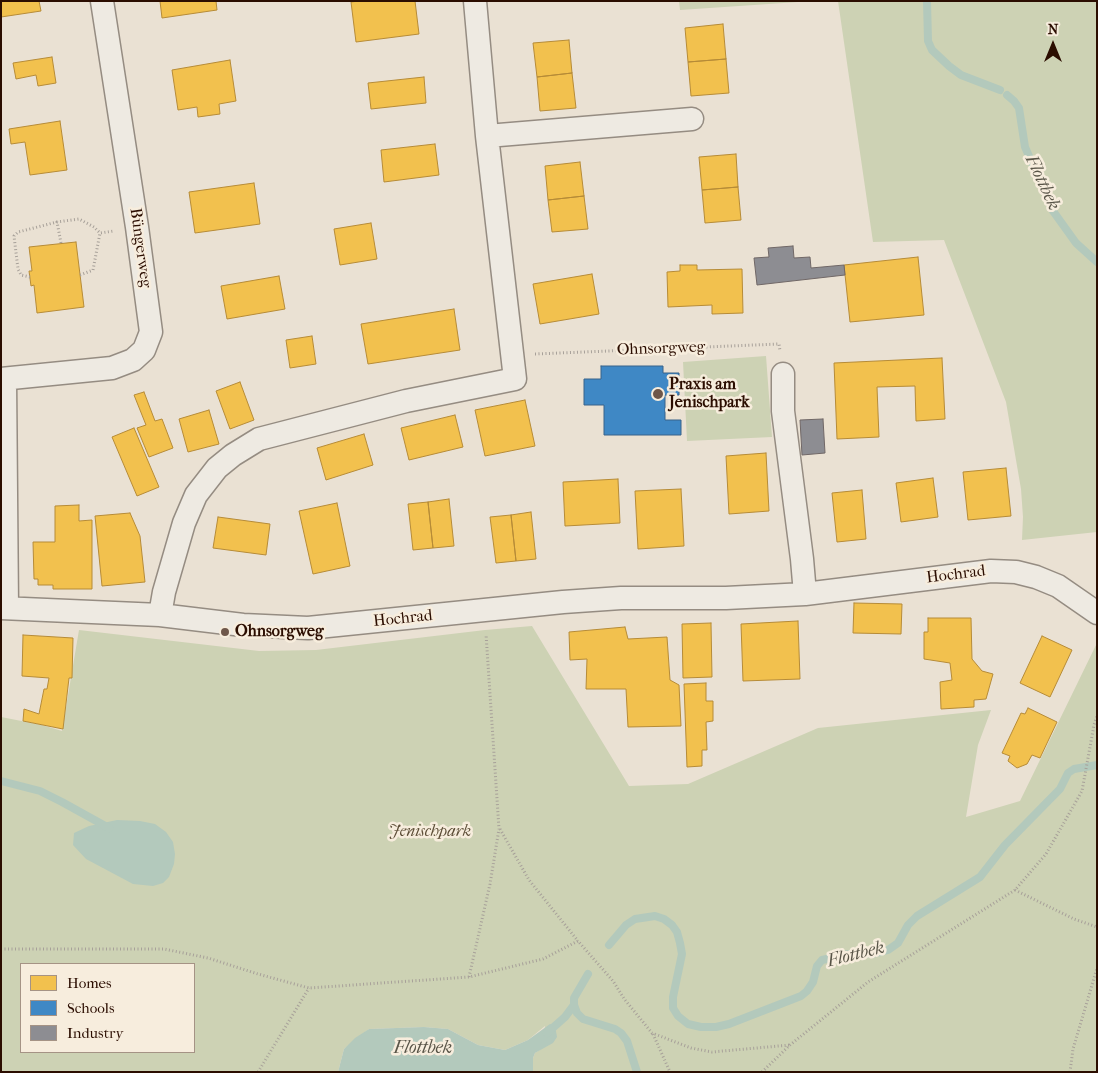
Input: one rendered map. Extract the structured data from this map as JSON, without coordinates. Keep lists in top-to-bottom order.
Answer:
{
  "streets": {
    "street": ["Büngerweg", "Hochrad"],
    "path": ["Ohnsorgweg"]
  },
  "water": ["Flottbek"],
  "parks": ["Jenischpark"],
  "places": ["Praxis am Jenischpark", "Ohnsorgweg"],
  "legend": ["Homes", "Schools", "Industry"],
  "north": "top"
}
